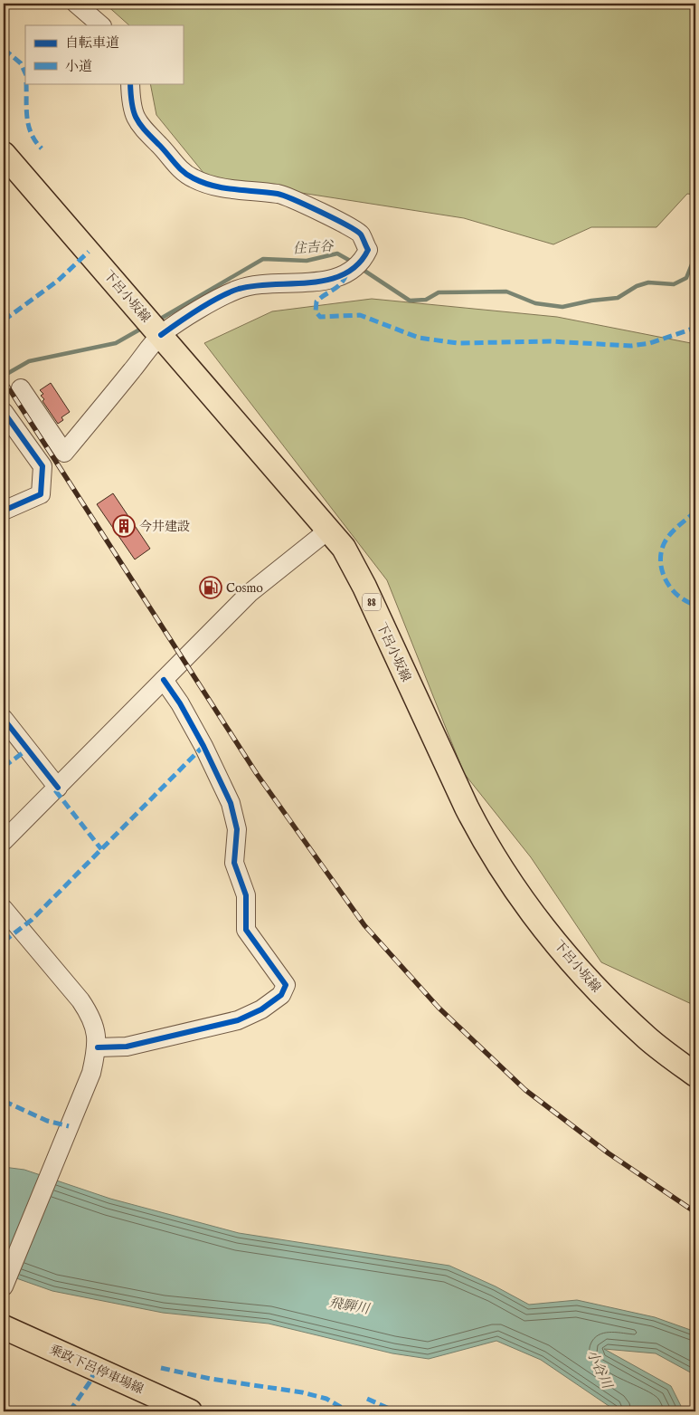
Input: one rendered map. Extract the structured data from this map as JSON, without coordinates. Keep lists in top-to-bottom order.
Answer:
{
  "streets": {
    "main road": ["下呂小坂線", "88", "乗政下呂停車場線"]
  },
  "water": ["住吉谷", "飛騨川", "小谷川"],
  "places": {
    "building": ["今井建設"],
    "fuel station": ["Cosmo"]
  },
  "legend": ["自転車道", "小道"]
}
